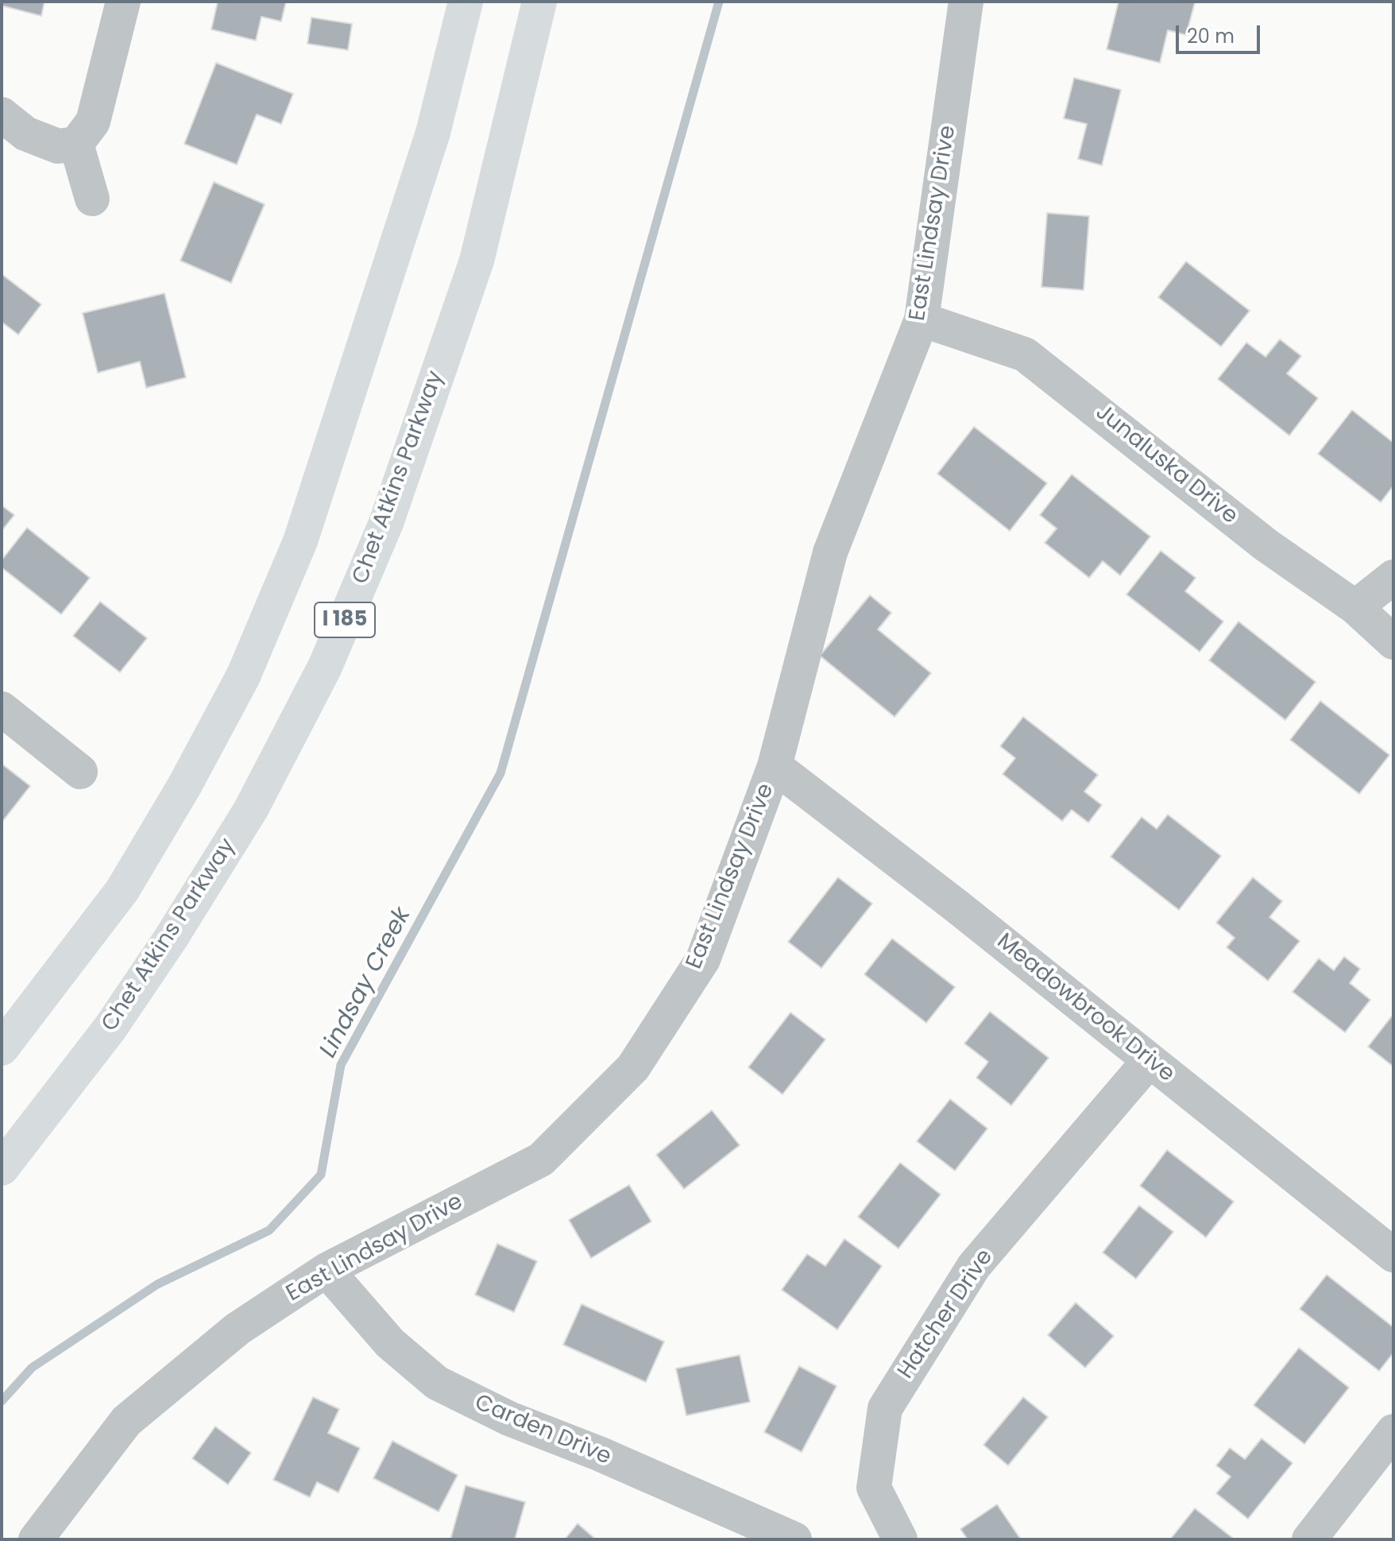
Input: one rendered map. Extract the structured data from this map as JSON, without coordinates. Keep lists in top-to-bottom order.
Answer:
{
  "streets": {
    "highway": ["Chet Atkins Parkway", "I 185"],
    "street": [
      "East Lindsay Drive",
      "Junaluska Drive",
      "Meadowbrook Drive",
      "Hatcher Drive",
      "Carden Drive"
    ]
  },
  "crossings": [
    ["East Lindsay Drive", "Junaluska Drive"],
    ["East Lindsay Drive", "Meadowbrook Drive"],
    ["East Lindsay Drive", "Carden Drive"],
    ["Meadowbrook Drive", "Hatcher Drive"]
  ],
  "water": ["Lindsay Creek"],
  "scale_bar": "20 m"
}
